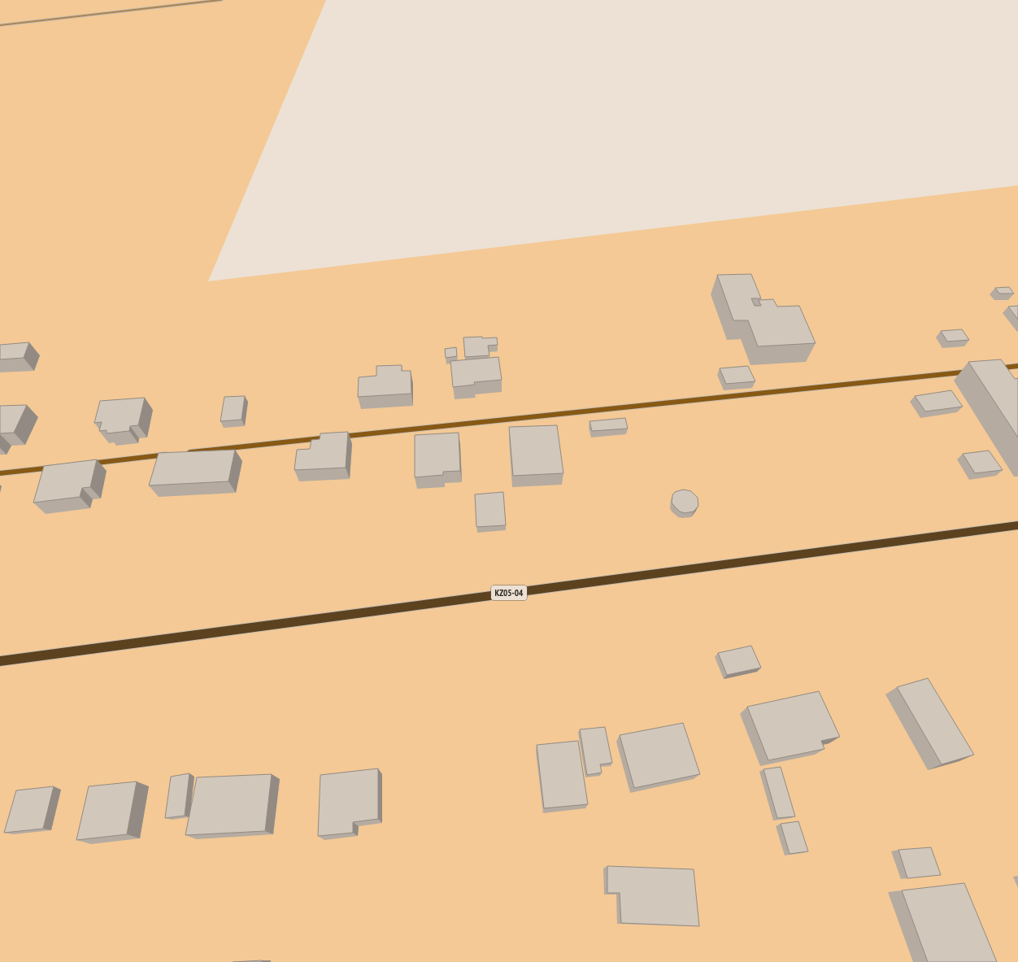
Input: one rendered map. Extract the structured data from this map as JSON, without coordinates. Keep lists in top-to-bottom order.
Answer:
{
  "streets": {
    "main road": ["KZ05-04"]
  }
}
